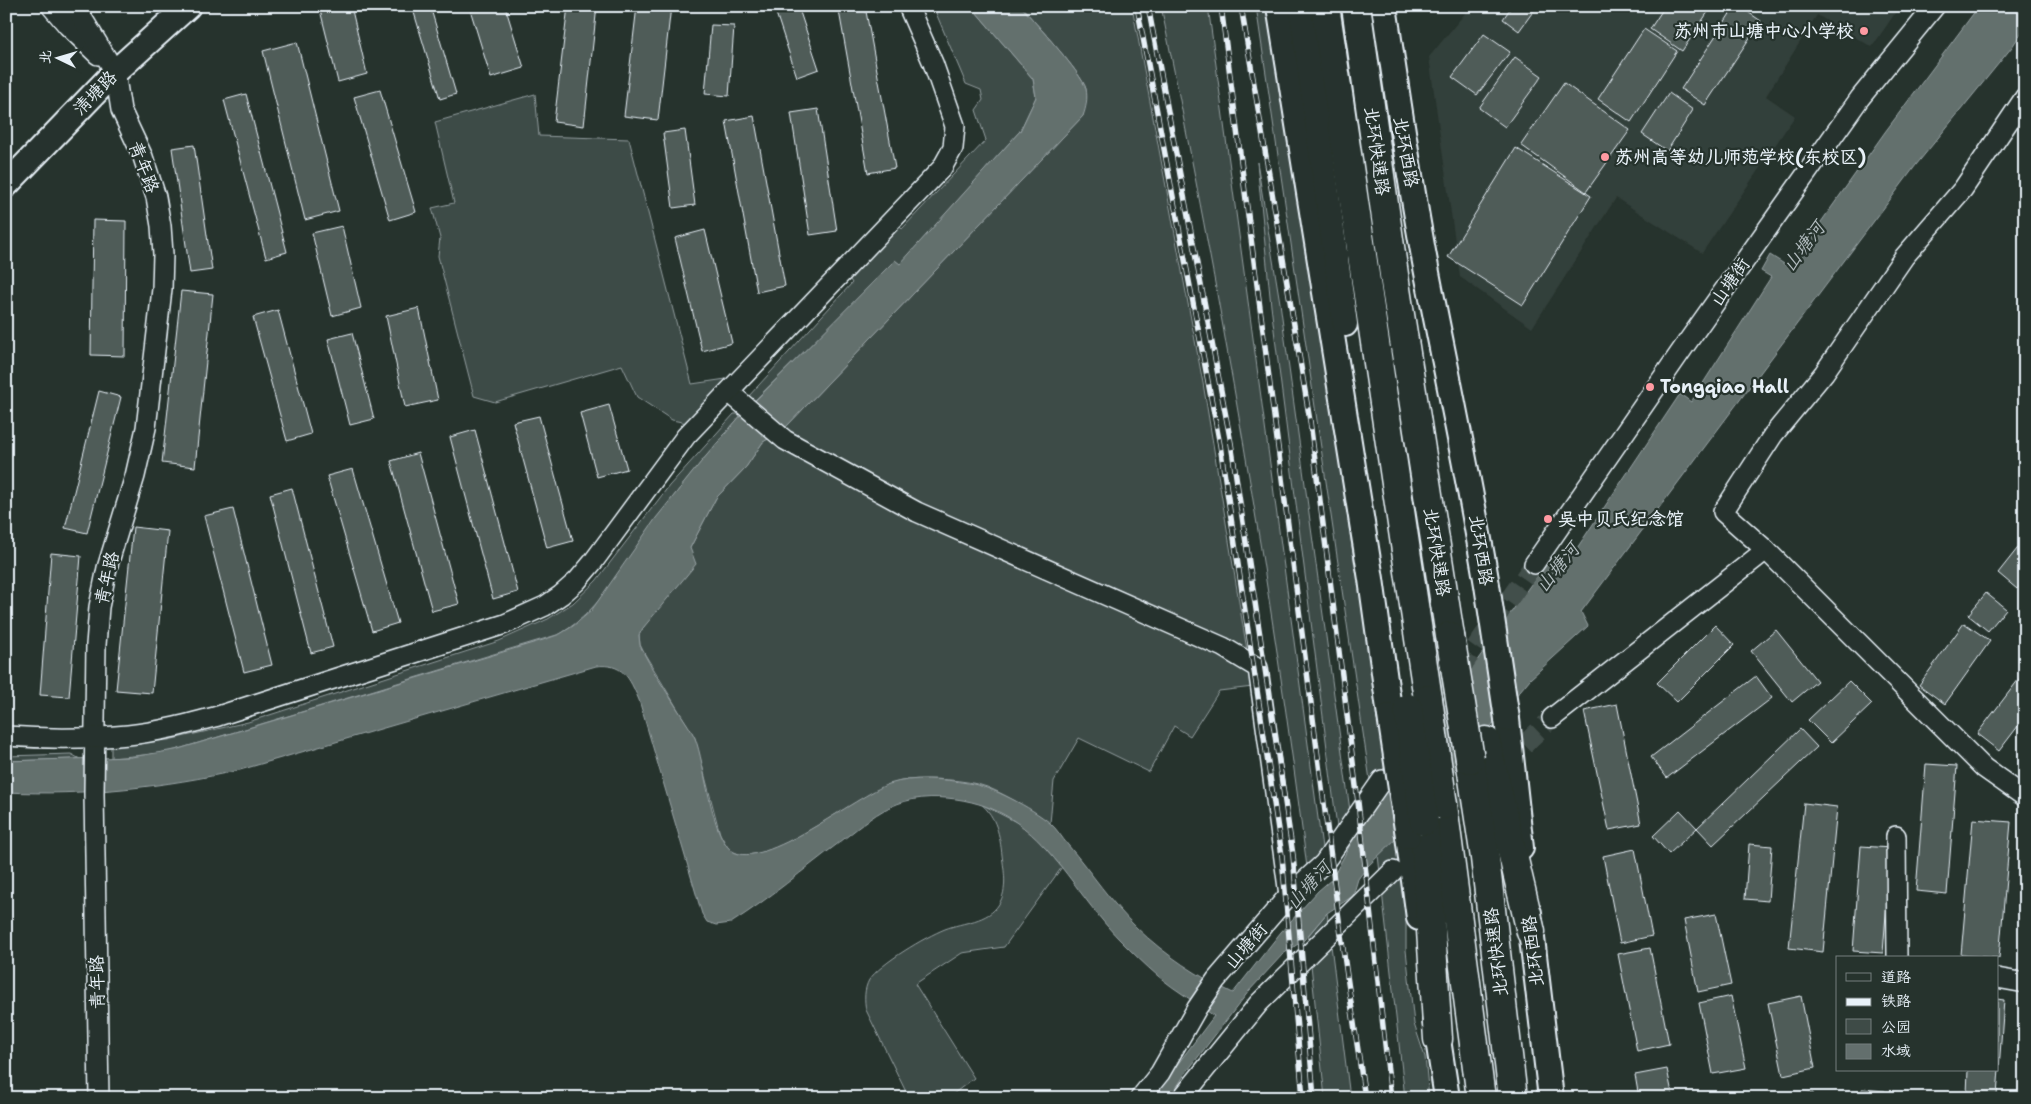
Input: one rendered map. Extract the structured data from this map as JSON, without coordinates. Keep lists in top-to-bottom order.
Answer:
{
  "streets": {
    "highway": ["北环快速路"],
    "main road": ["清塘路", "北环西路"],
    "street": ["青年路", "山塘街"]
  },
  "crossings": [
    ["清塘路", "青年路"]
  ],
  "water": ["山塘河"],
  "places": [
    "苏州市山塘中心小学校",
    "苏州高等幼儿师范学校(东校区)",
    "Tongqiao Hall",
    "吴中贝氏纪念馆"
  ],
  "legend": [
    "道路",
    "铁路",
    "公园",
    "水域"
  ],
  "north": "left"
}
